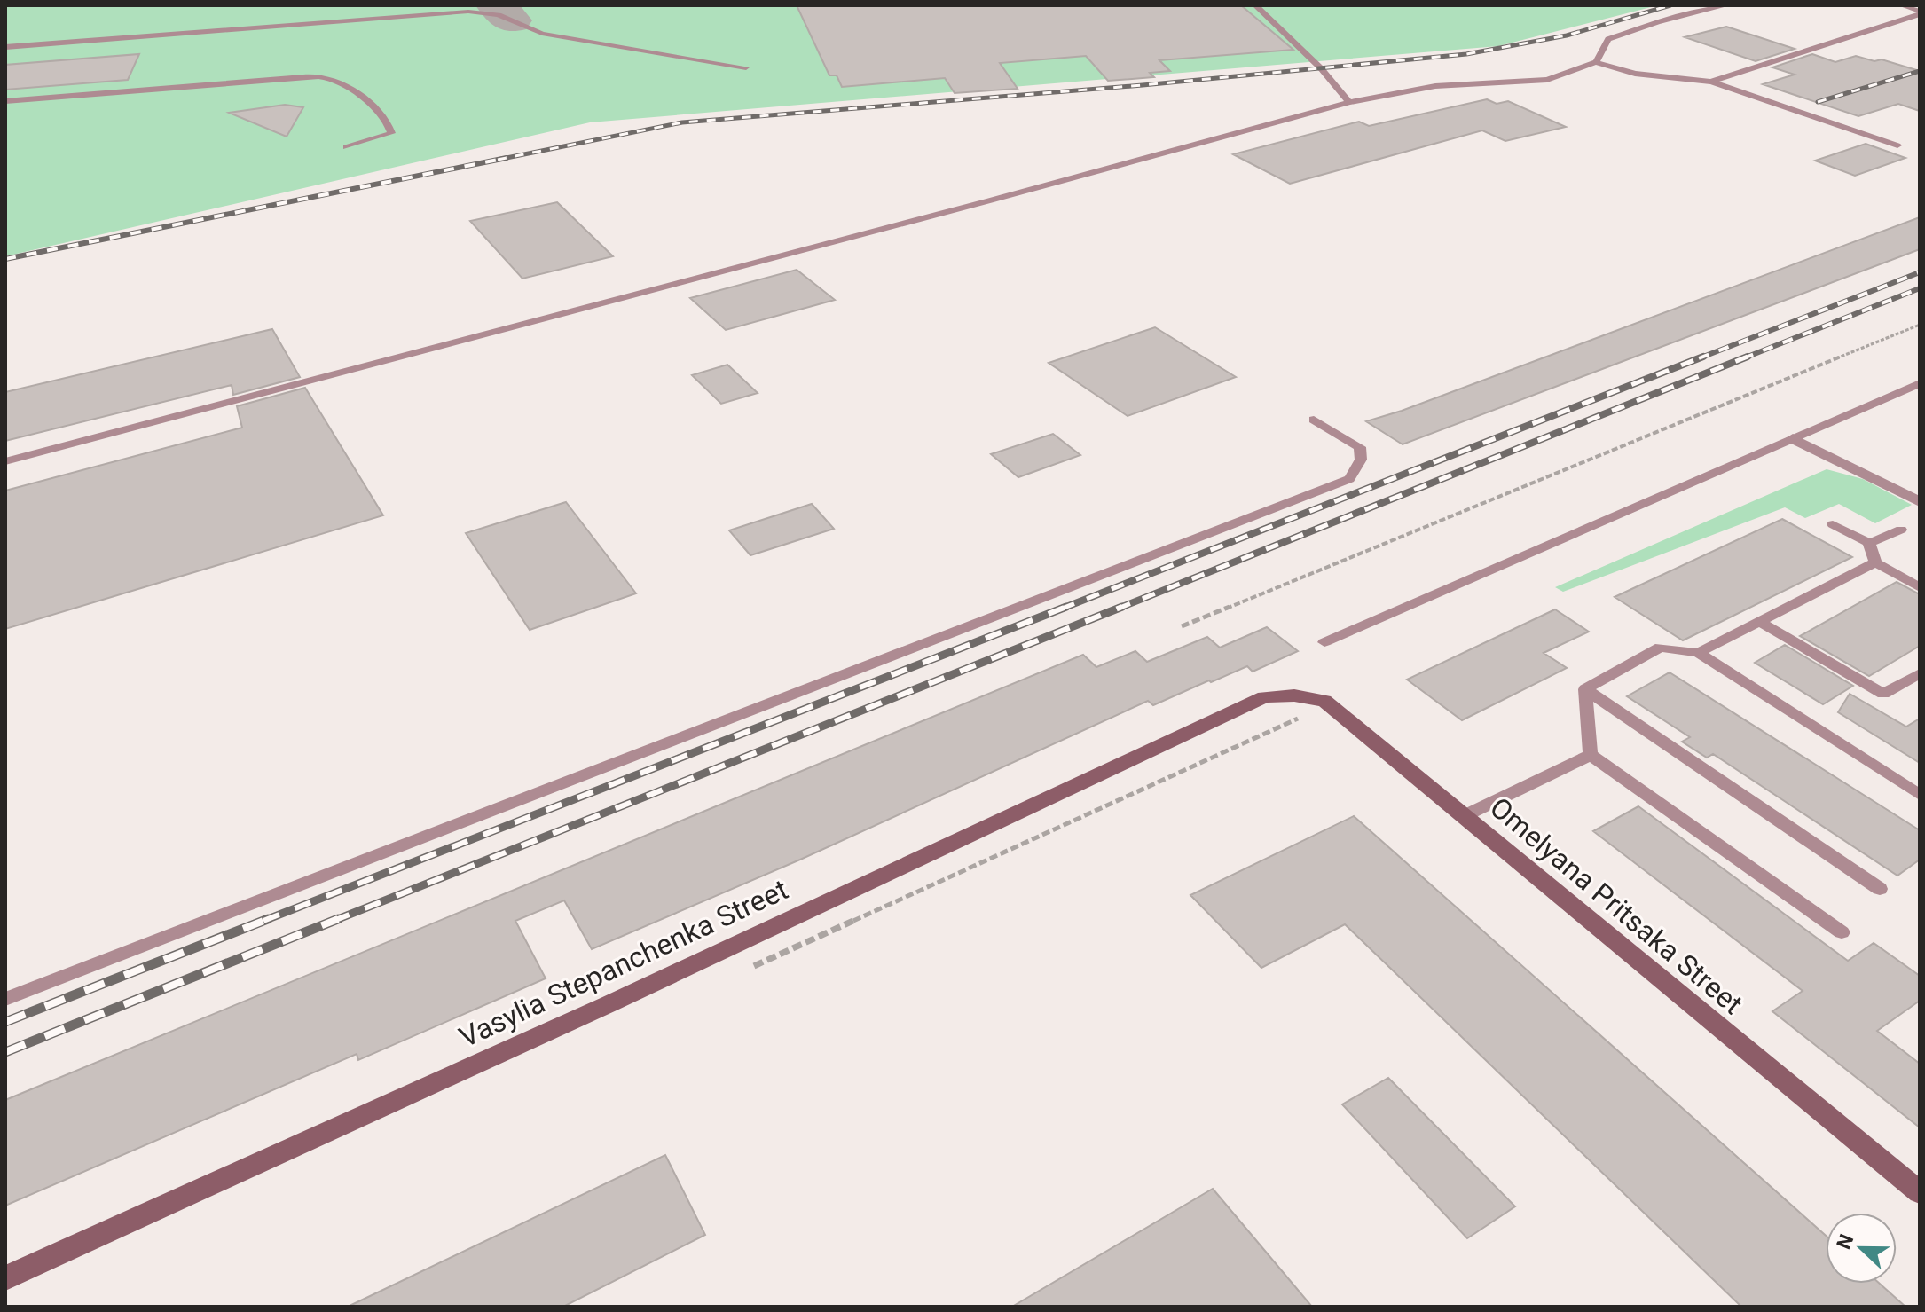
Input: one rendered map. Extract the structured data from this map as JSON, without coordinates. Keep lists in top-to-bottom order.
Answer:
{
  "streets": {
    "street": ["Omelyana Pritsaka Street", "Vasylia Stepanchenka Street"]
  },
  "crossings": [
    ["Omelyana Pritsaka Street", "Vasylia Stepanchenka Street"]
  ],
  "north": "left"
}
